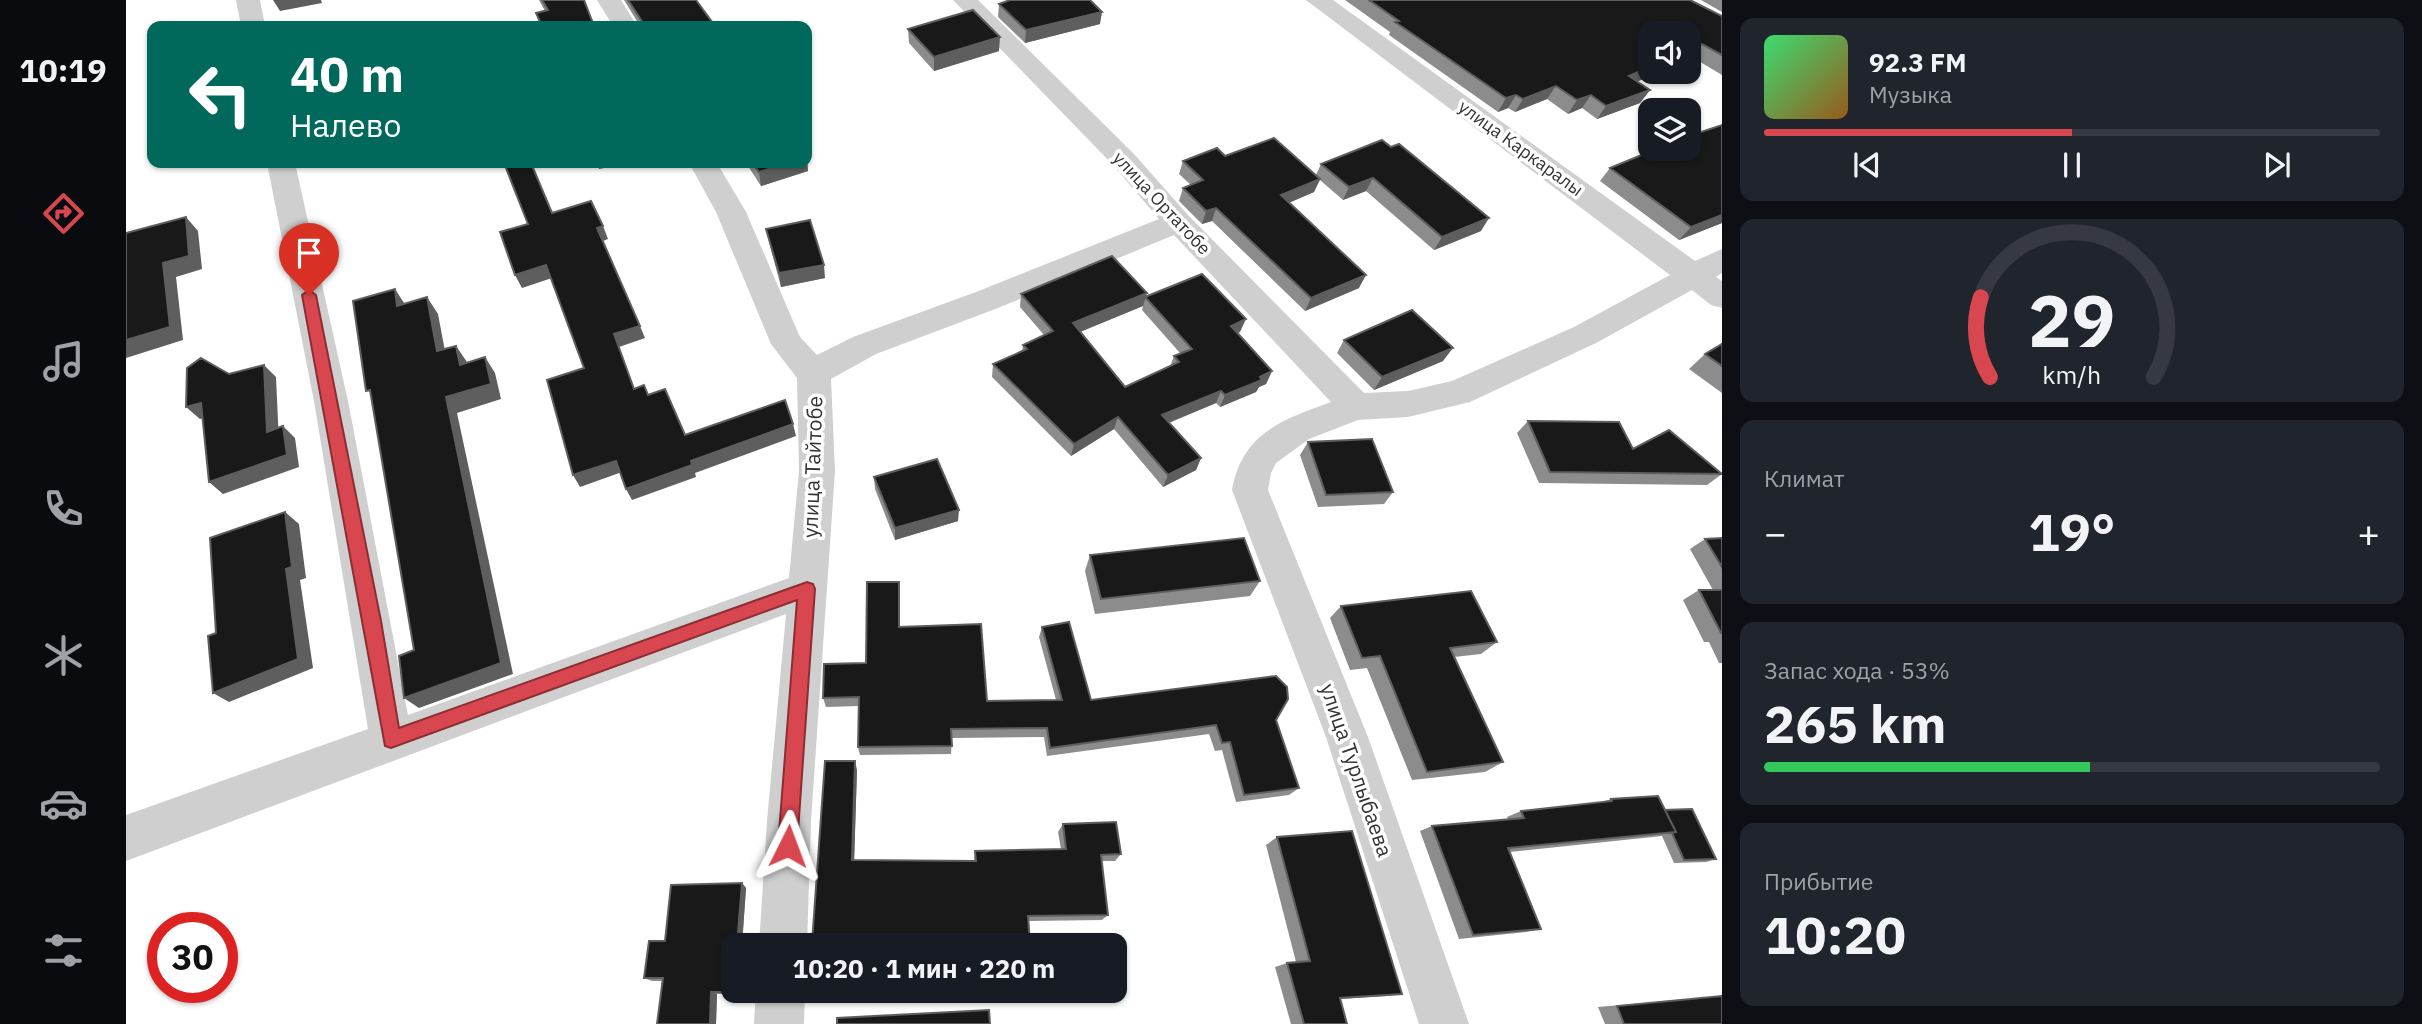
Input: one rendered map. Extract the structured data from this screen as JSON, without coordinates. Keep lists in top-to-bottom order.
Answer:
{
  "streets": {
    "street": [
      "улица Каркаралы",
      "улица Ортатобе",
      "улица Тайтобе",
      "улица Турлыбаева"
    ]
  },
  "crossings": [
    ["улица Каркаралы", "улица Турлыбаева"],
    ["улица Ортатобе", "улица Турлыбаева"]
  ],
  "page": {
    "tabs": "10:19",
    "turn": ["40 m", "Налево"],
    "song": ["92.3 FM", "Музыка"],
    "tile": [
      "Климат",
      ["Запас хода · 53%", "265 km"],
      ["Прибытие", "10:20"]
    ],
    "heat": ["−", "19°", "+"],
    "limit": "30",
    "trip": "10:20 · 1 мин · 220 m",
    "gauge": ["29", "km/h"]
  }
}
